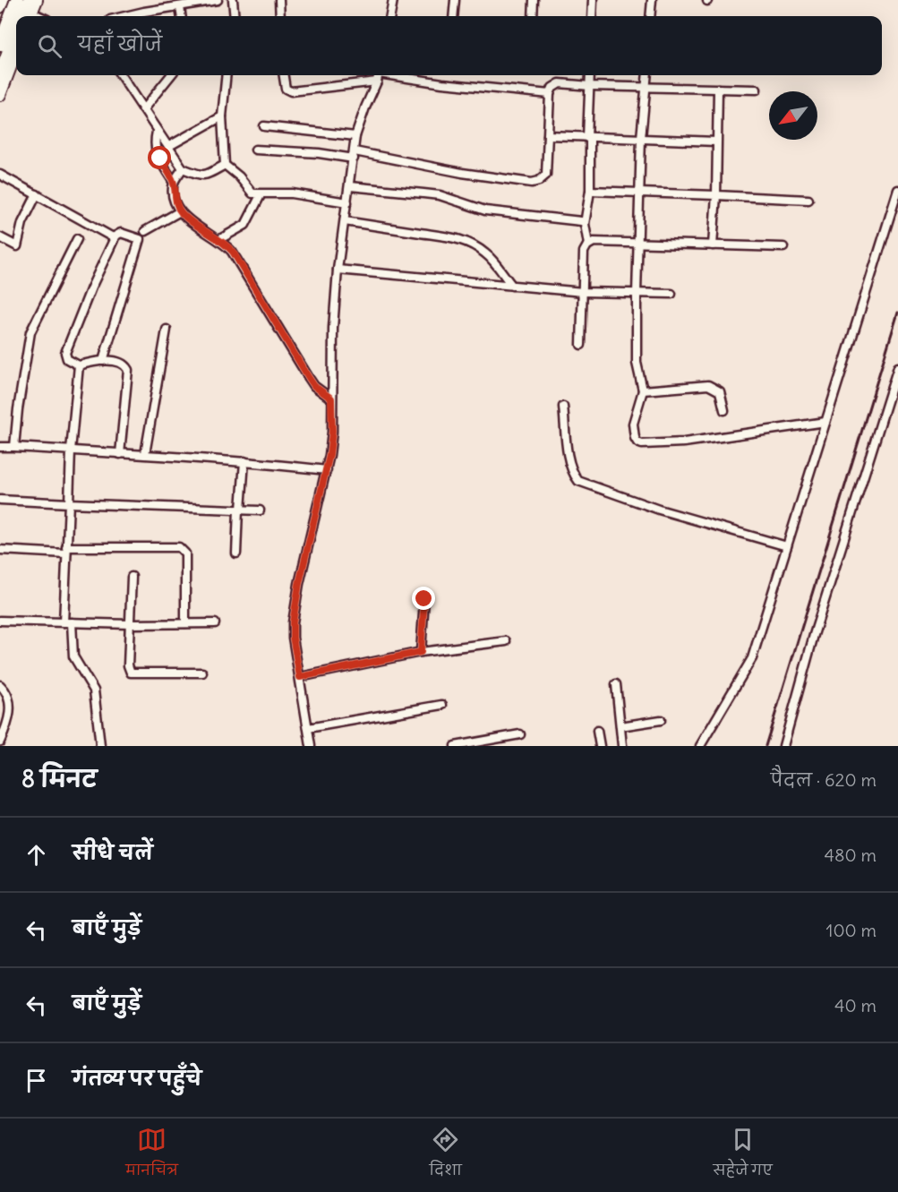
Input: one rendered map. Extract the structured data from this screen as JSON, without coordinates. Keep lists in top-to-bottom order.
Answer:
{
  "north": "bottom left",
  "page": {
    "search": "यहाँ खोजें",
    "heading": ["8 मिनट", "पैदल · 620 m"],
    "list": [
      ["सीधे चलें", "480 m"],
      ["बाएँ मुड़ें", "100 m"],
      ["बाएँ मुड़ें", "40 m"],
      "गंतव्य पर पहुँचे"
    ],
    "nav": ["मानचित्र", "दिशा", "सहेजे गए"]
  }
}
